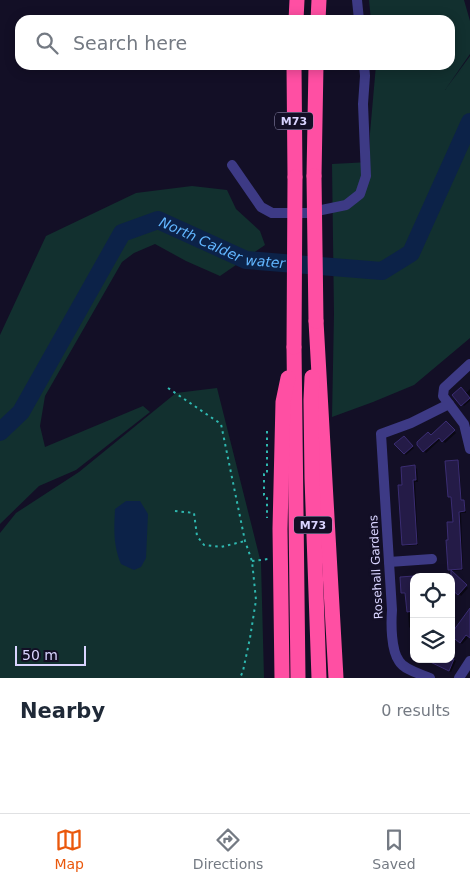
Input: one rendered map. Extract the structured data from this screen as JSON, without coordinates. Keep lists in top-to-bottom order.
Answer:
{
  "streets": {
    "highway": ["M73"],
    "street": ["Rosehall Gardens"]
  },
  "water": ["North Calder water"],
  "scale_bar": "50 m",
  "page": {
    "search": "Search here",
    "scale": "50 m",
    "heading": ["Nearby", "0 results"],
    "nav": ["Map", "Directions", "Saved"]
  }
}
